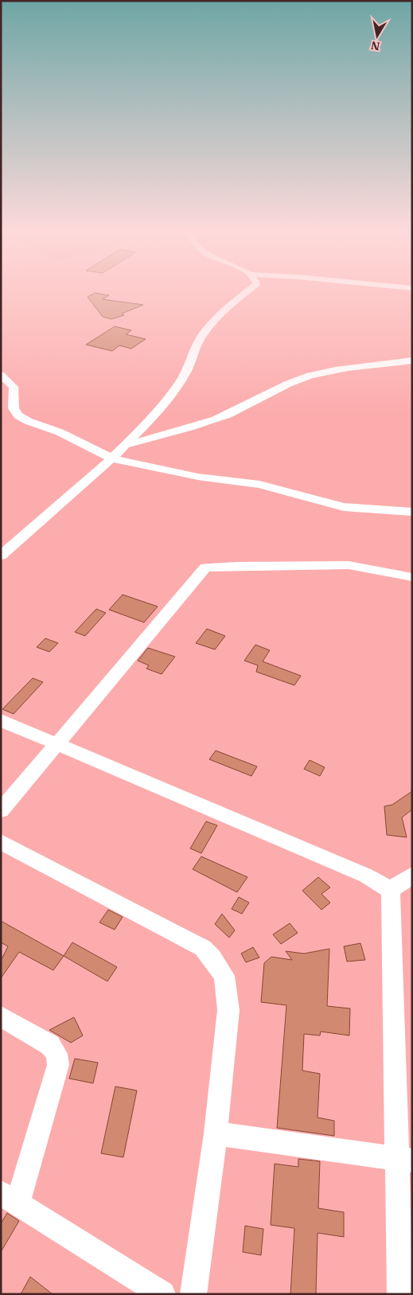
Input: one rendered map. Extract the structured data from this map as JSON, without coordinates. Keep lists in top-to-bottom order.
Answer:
{
  "north": "bottom"
}
